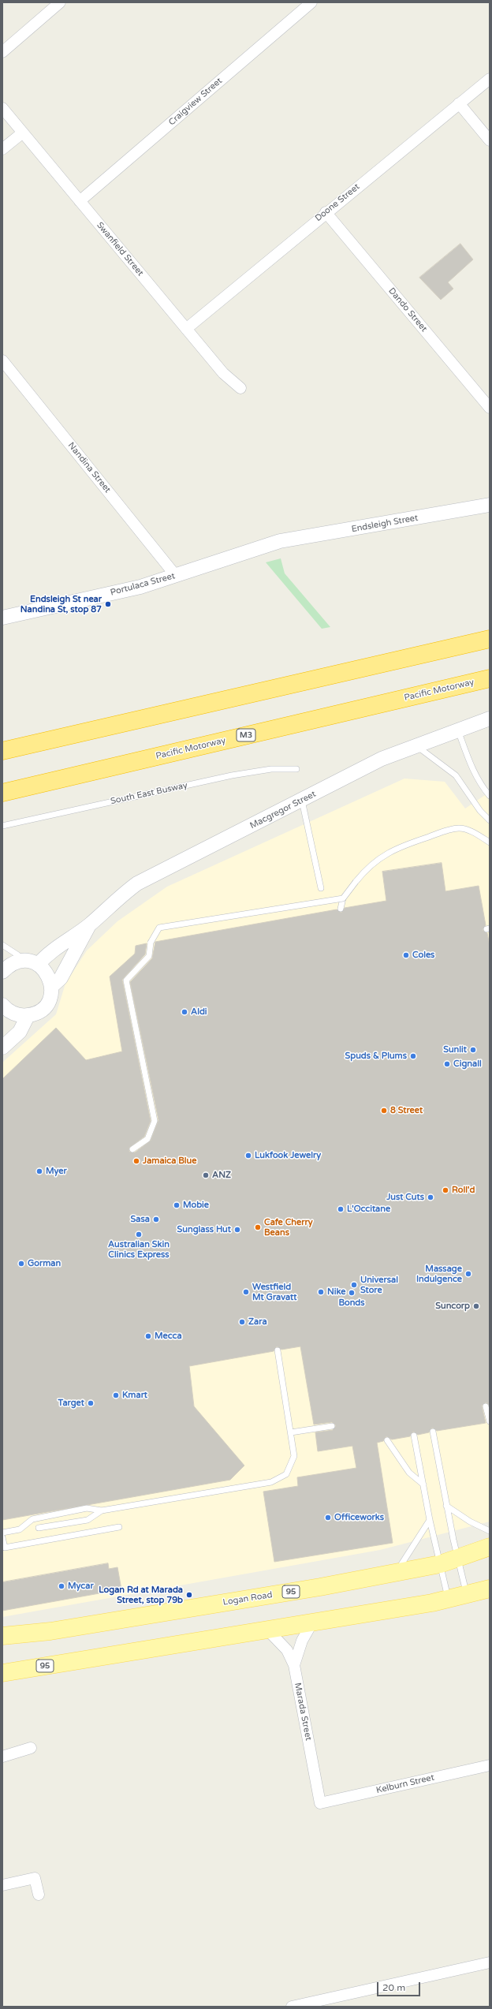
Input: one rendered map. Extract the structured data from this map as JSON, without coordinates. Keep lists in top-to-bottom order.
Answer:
{
  "streets": {
    "highway": ["Pacific Motorway", "M3"],
    "main road": ["95", "Logan Road"],
    "street": [
      "Craigview Street",
      "Doone Street",
      "Swanfield Street",
      "Dando Street",
      "Nandina Street",
      "Endsleigh Street",
      "Portulaca Street",
      "Macgregor Street",
      "Marada Street",
      "Kelburn Street"
    ],
    "lane": ["South East Busway"]
  },
  "crossings": [
    ["Craigview Street", "Swanfield Street"],
    ["Doone Street", "Swanfield Street"],
    ["Doone Street", "Dando Street"],
    ["Nandina Street", "Portulaca Street"],
    ["Endsleigh Street", "Portulaca Street"],
    ["95", "Marada Street"],
    ["Marada Street", "Kelburn Street"]
  ],
  "places": [
    "Endsleigh St near Nandina St, stop 87",
    "Coles",
    "Aldi",
    "Sunlit",
    "Spuds & Plums",
    "Cignall",
    "8 Street",
    "Lukfook Jewelry",
    "Jamaica Blue",
    "Myer",
    "ANZ",
    "Roll'd",
    "Just Cuts",
    "Mobie",
    "L'Occitane",
    "Sasa",
    "Cafe Cherry Beans",
    "Sunglass Hut",
    "Australian Skin Clinics Express",
    "Gorman",
    "Massage Indulgence",
    "Universal Store",
    "Westfield Mt Gravatt",
    "Nike",
    "Bonds",
    "Suncorp",
    "Zara",
    "Mecca",
    "Kmart",
    "Target",
    "Officeworks",
    "Mycar",
    "Logan Rd at Marada Street, stop 79b"
  ],
  "scale_bar": "20 m"
}
